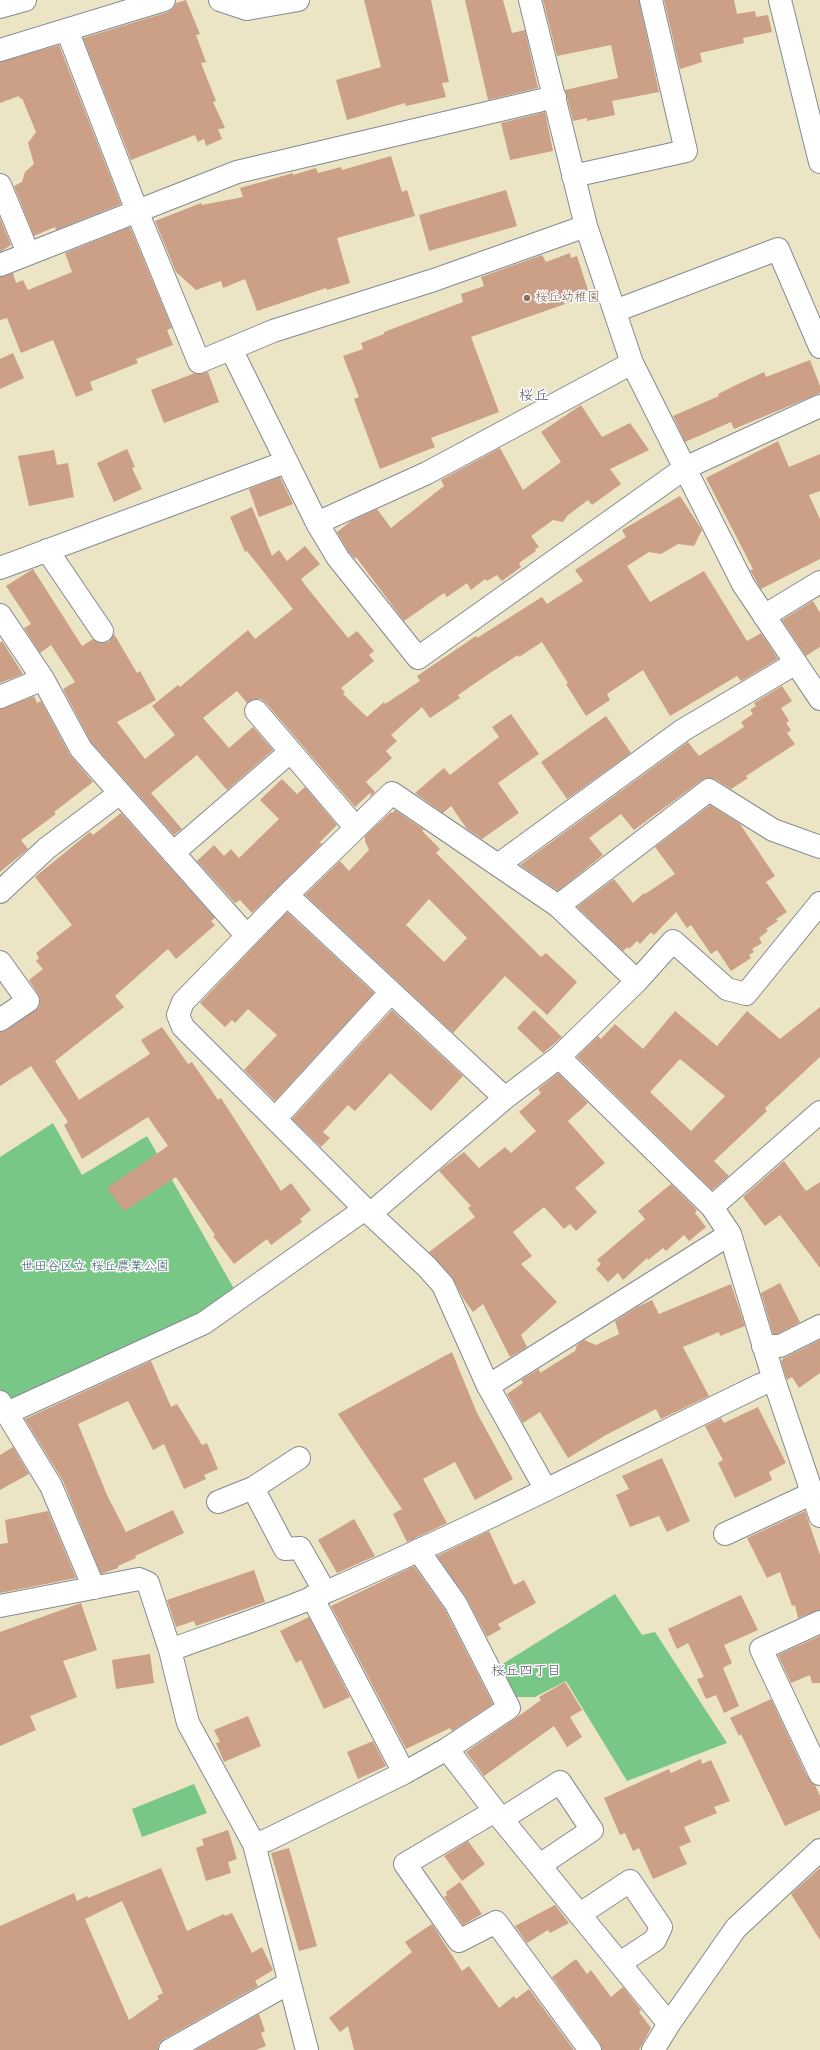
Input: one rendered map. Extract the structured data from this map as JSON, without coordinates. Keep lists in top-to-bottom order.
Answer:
{
  "districts": ["桜丘", "桜丘四丁目"],
  "parks": ["世田谷区立 桜丘農業公園"],
  "places": ["桜丘幼稚園"]
}
